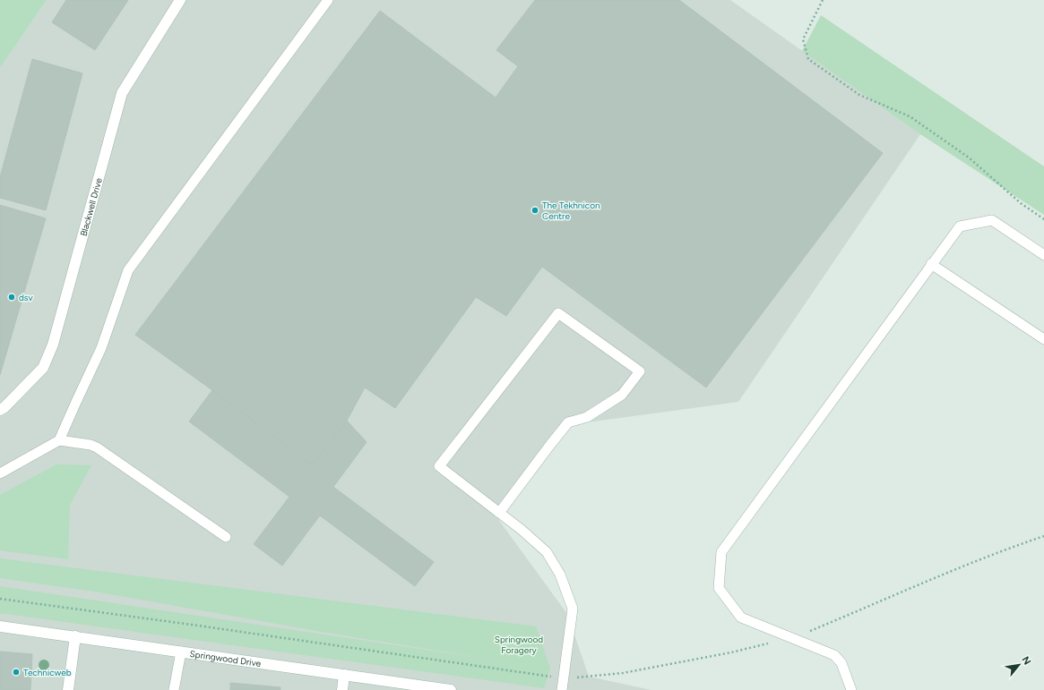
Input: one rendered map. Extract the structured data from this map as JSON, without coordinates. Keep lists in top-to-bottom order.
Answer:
{
  "streets": {
    "street": ["Blackwell Drive", "Springwood Drive"]
  },
  "parks": ["Springwood Foragery"],
  "places": ["The Tekhnicon Centre", "dsv", "Technicweb"],
  "north": "top right"
}
